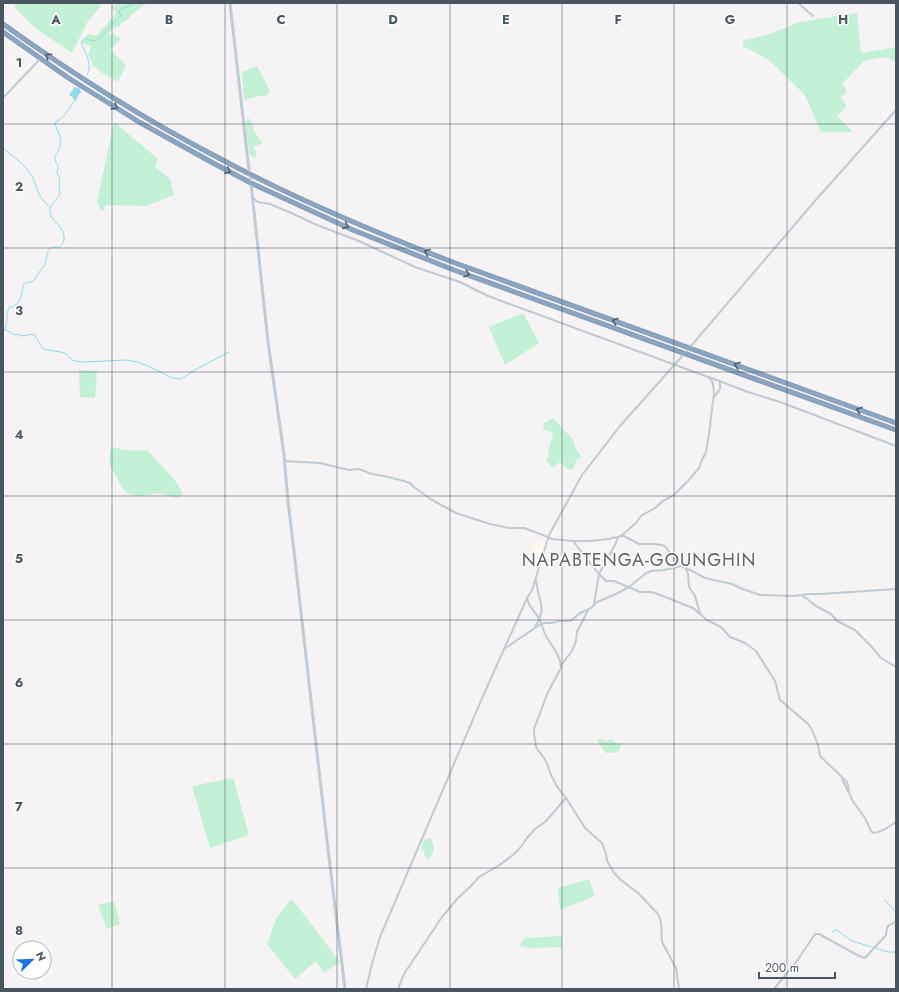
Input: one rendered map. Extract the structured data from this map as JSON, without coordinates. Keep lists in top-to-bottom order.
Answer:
{
  "districts": ["NAPABTENGA-GOUNGHIN"],
  "scale_bar": "200 m",
  "north": "top right",
  "grid": {
    "columns": [
      "A",
      "B",
      "C",
      "D",
      "E",
      "F",
      "G",
      "H"
    ],
    "rows": [
      "1",
      "2",
      "3",
      "4",
      "5",
      "6",
      "7",
      "8"
    ]
  }
}
